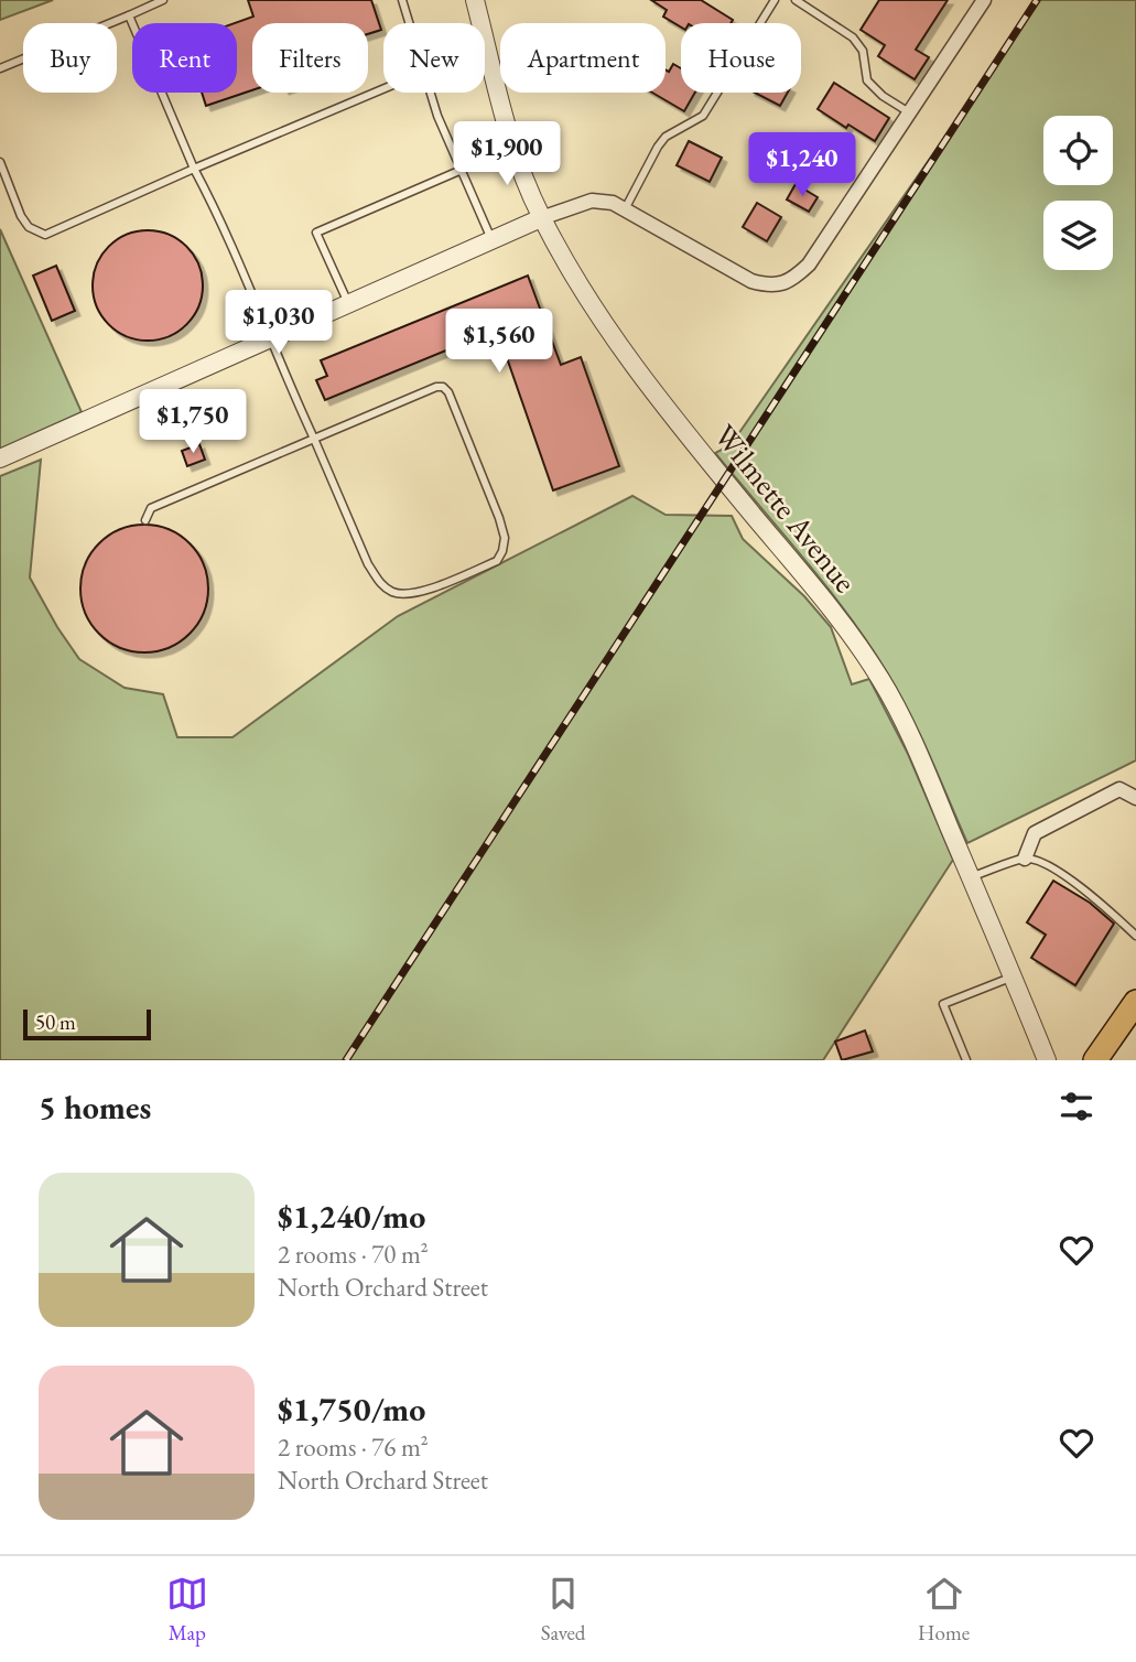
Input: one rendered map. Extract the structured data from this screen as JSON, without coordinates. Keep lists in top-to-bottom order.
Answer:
{
  "streets": {
    "street": ["Wilmette Avenue"]
  },
  "scale_bar": "50 m",
  "page": {
    "chip": [
      "Buy",
      "Rent",
      "Filters",
      "New",
      "Apartment",
      "House"
    ],
    "price": [
      "$1,900",
      "$1,240",
      "$1,030",
      "$1,560",
      "$1,750"
    ],
    "scale": "50 m",
    "heading": "5 homes",
    "list": [
      {
        "name": "$1,240/mo",
        "note": "2 rooms · 70 m² · North Orchard Street"
      },
      {
        "name": "$1,750/mo",
        "note": "2 rooms · 76 m² · North Orchard Street"
      }
    ],
    "tabs": ["Map", "Saved", "Home"]
  }
}
